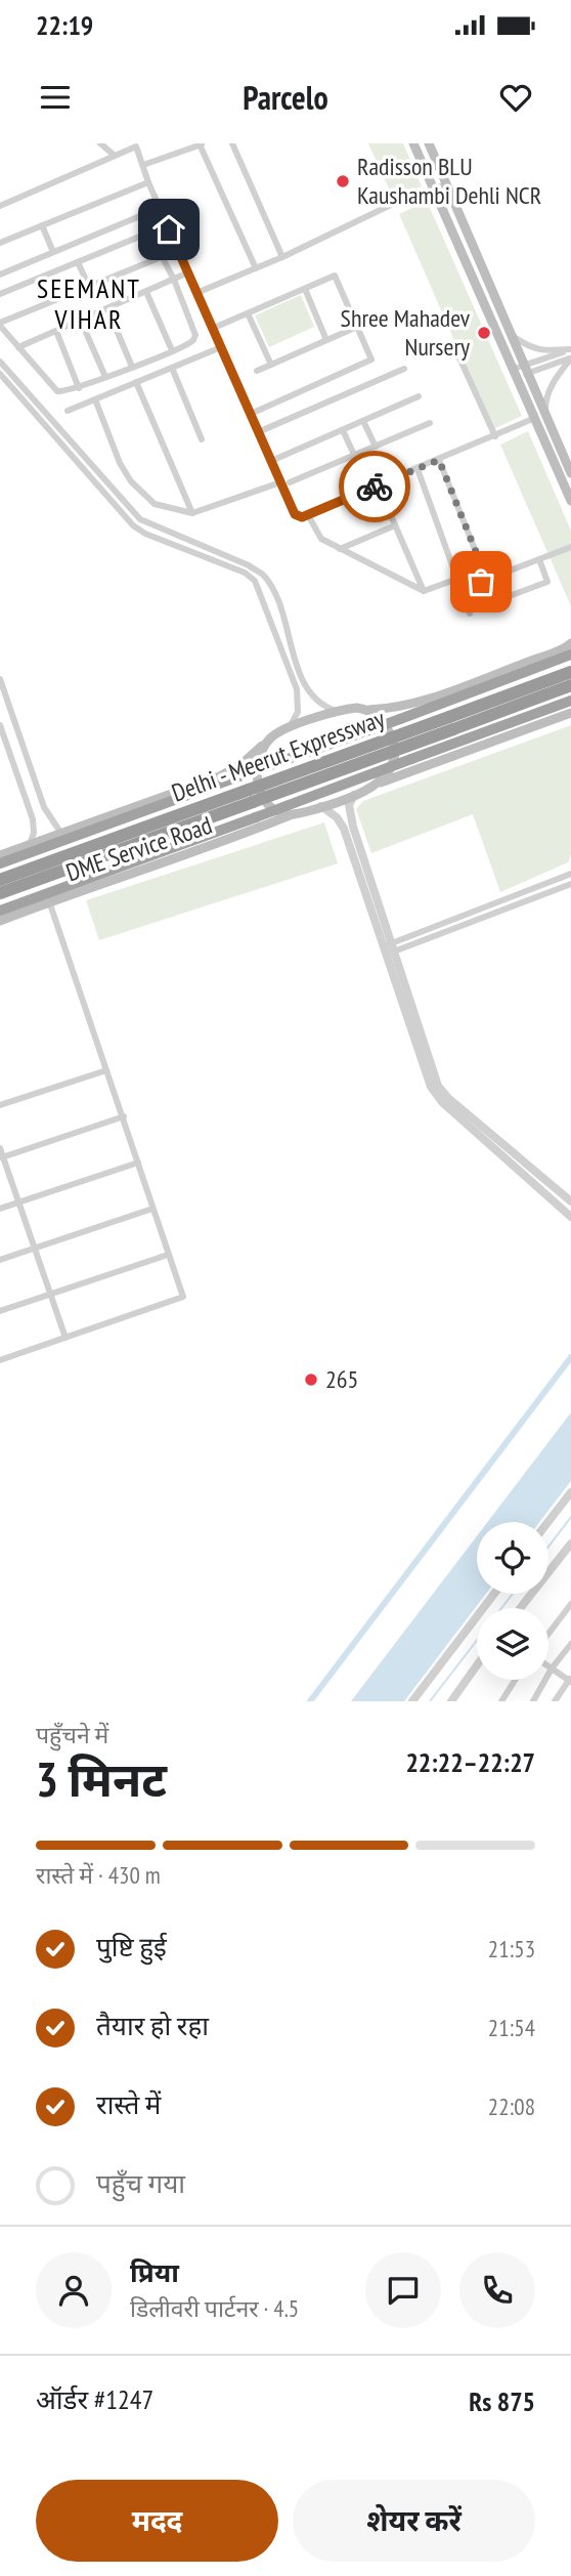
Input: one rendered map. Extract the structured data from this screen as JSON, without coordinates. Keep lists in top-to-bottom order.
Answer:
{
  "streets": {
    "highway": ["Delhi - Meerut Expressway"],
    "main road": ["DME Service Road"]
  },
  "districts": ["SEEMANT VIHAR"],
  "places": ["Radisson BLU Kaushambi Dehli NCR", "Shree Mahadev Nursery", "265"],
  "page": {
    "status": "22:19",
    "header": "Parcelo",
    "heading": ["3 मिनट", "पहुँचने में", "22:22–22:27"],
    "panel": [
      "प्रिया",
      "डिलीवरी पार्टनर · 4.5",
      "ऑर्डर #1247",
      "Rs 875"
    ],
    "bar": "रास्ते में · 430 m",
    "list": [
      ["पुष्टि हुई", "21:53"],
      ["तैयार हो रहा", "21:54"],
      ["रास्ते में", "22:08"],
      "पहुँच गया"
    ],
    "buttons": ["मदद", "शेयर करें"]
  }
}
